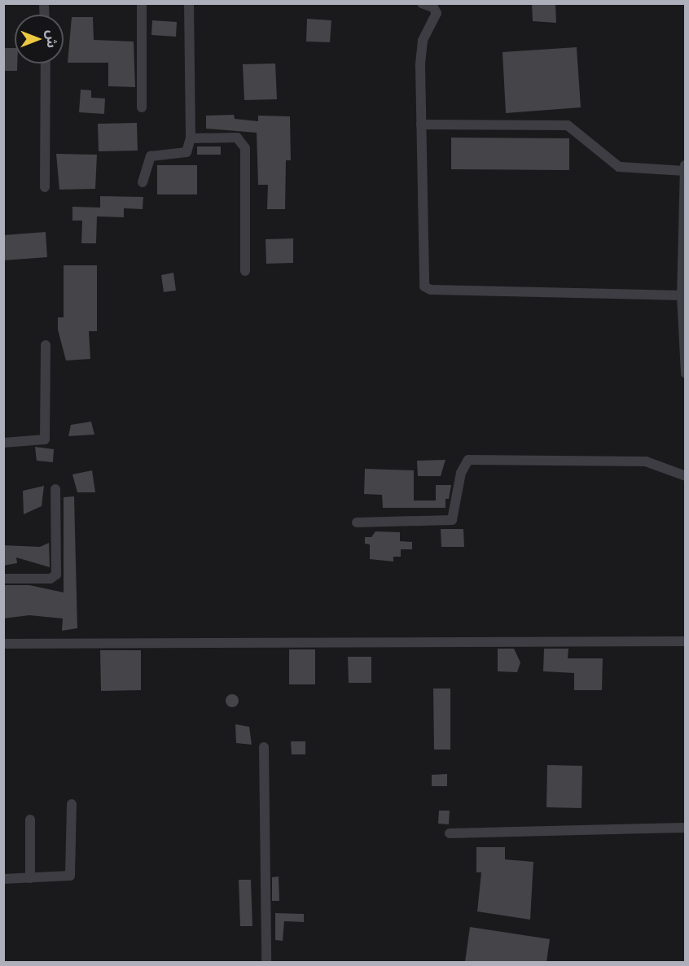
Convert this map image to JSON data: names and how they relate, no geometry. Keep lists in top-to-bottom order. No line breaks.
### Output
{"north":"right"}
